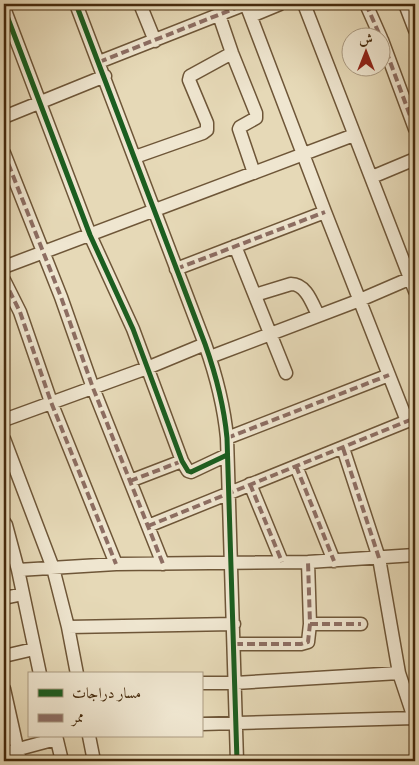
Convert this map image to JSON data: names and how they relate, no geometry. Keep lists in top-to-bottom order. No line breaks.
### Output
{"legend":["مسار دراجات","ممر"],"north":"top"}
